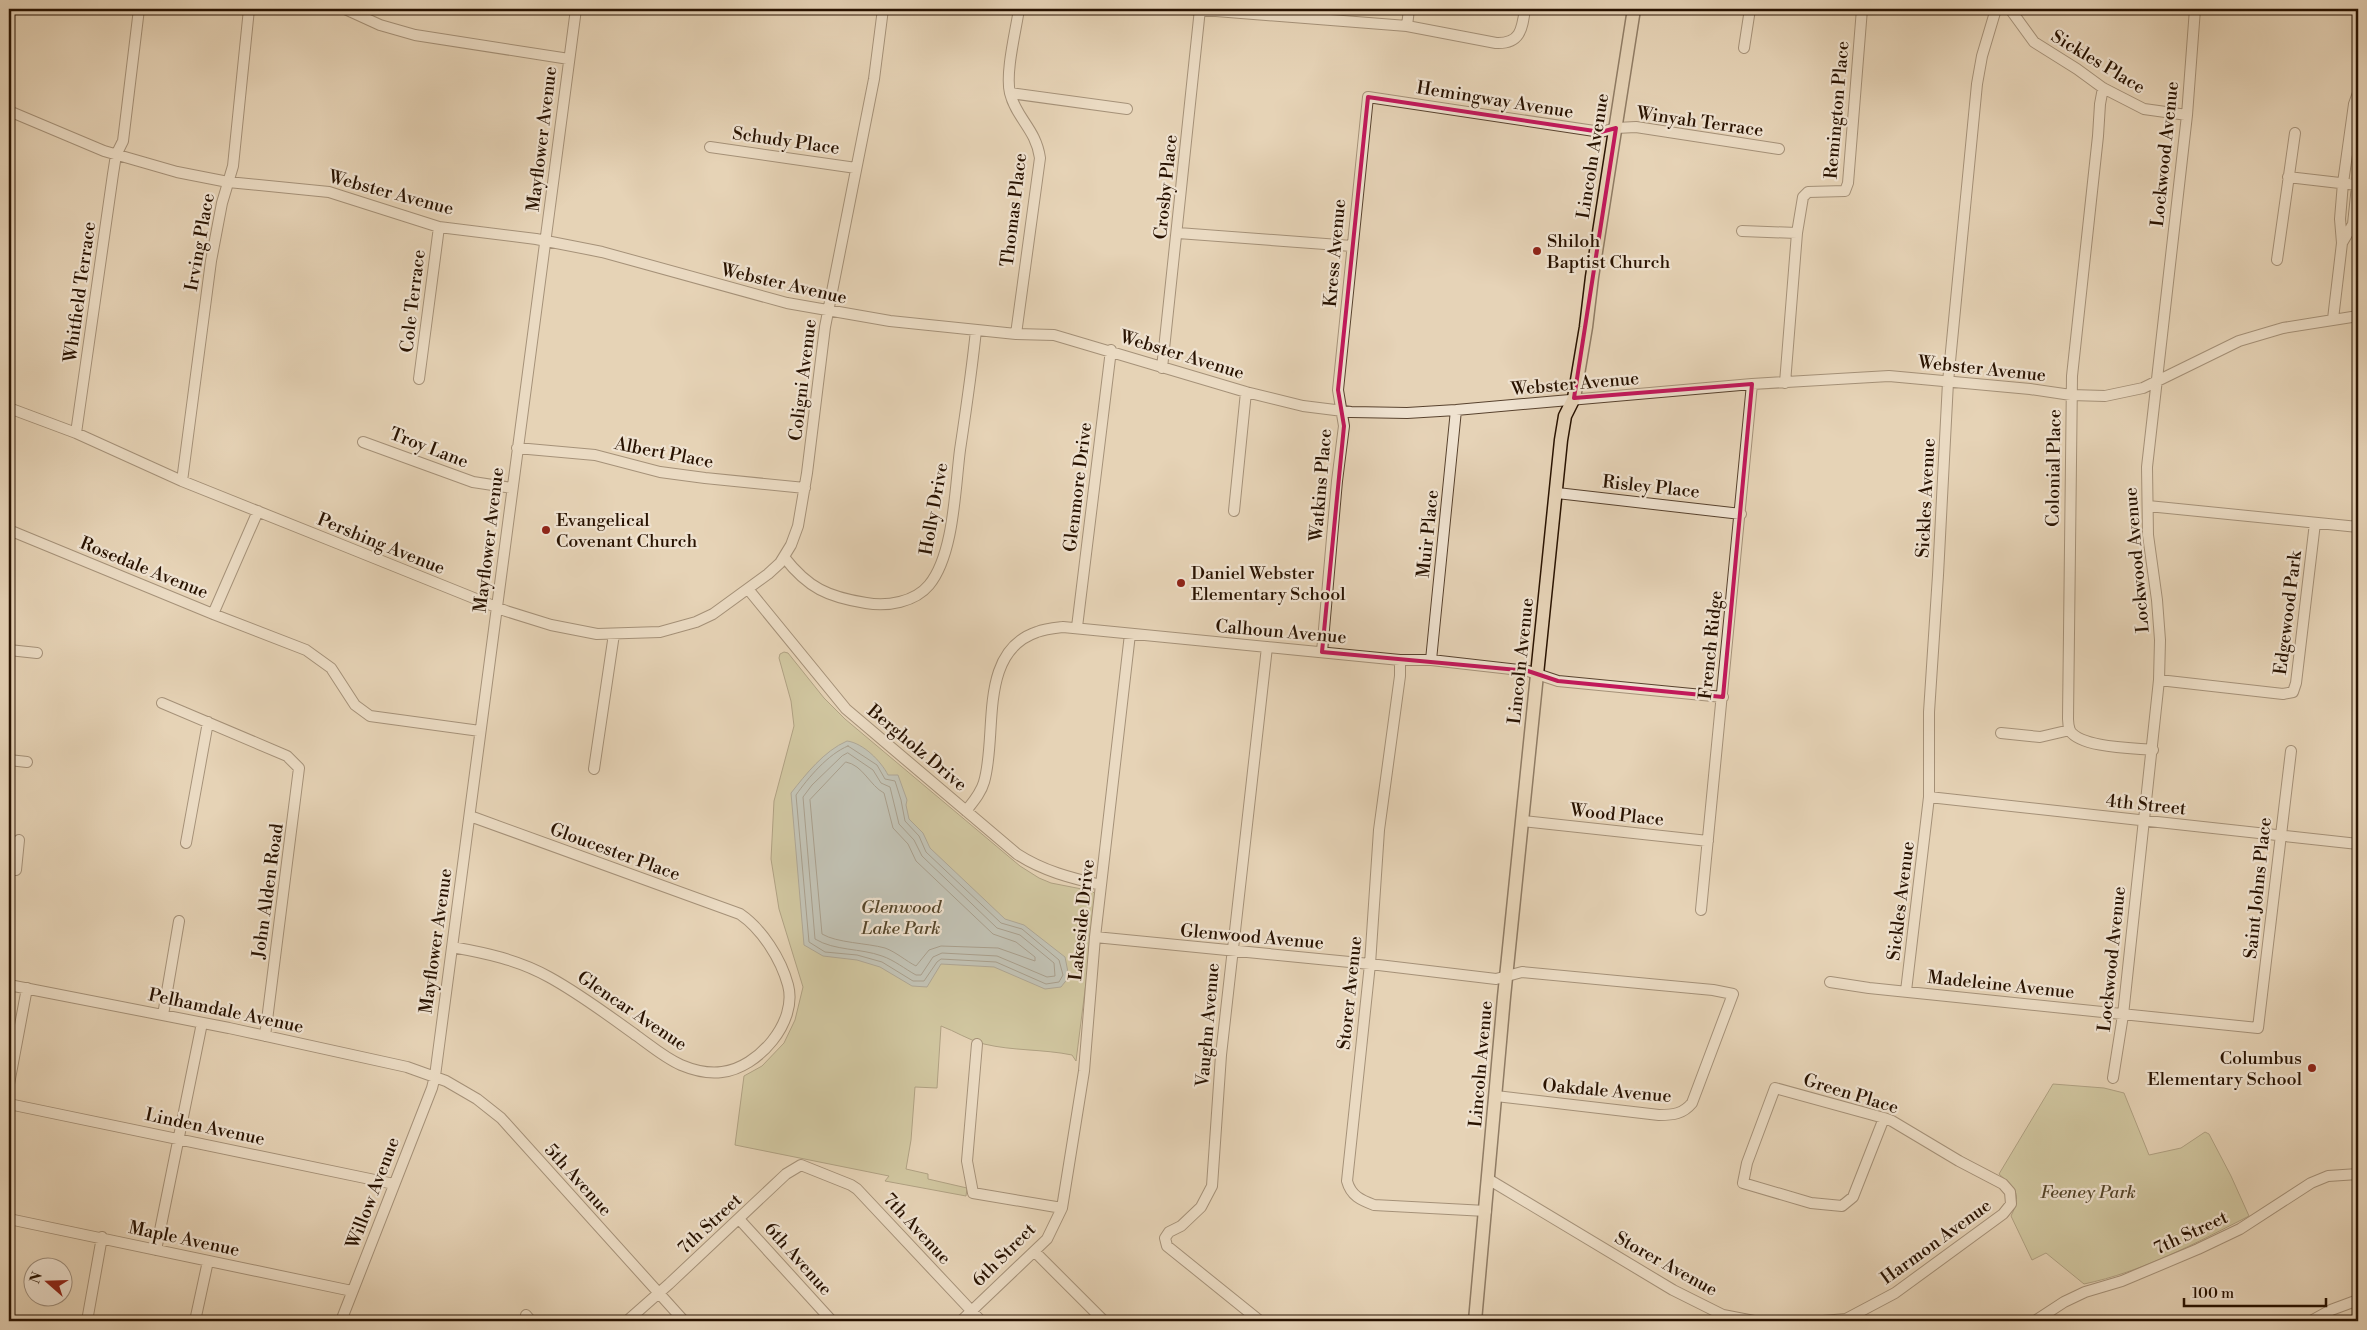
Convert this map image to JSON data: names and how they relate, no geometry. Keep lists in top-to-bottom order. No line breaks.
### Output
{"streets":{"main road":["Lincoln Avenue"],"street":["Sickles Place","Hemingway Avenue","Remington Place","Winyah Terrace","Mayflower Avenue","Schudy Place","Lockwood Avenue","Crosby Place","Webster Avenue","Thomas Place","Irving Place","Kress Avenue","Whitfield Terrace","Cole Terrace","Coligni Avenue","Troy Lane","Albert Place","Colonial Place","Watkins Place","Glenmore Drive","Risley Place","Sickles Avenue","Holly Drive","Muir Place","Pershing Avenue","Rosedale Avenue","Edgewood Park","Calhoun Avenue","French Ridge","Bergholz Drive","4th Street","Wood Place","Gloucester Place","Saint Johns Place","John Alden Road","Lakeside Drive","Glenwood Avenue","Madeleine Avenue","Storer Avenue","Pelhamdale Avenue","Glencar Avenue","Vaughn Avenue","Oakdale Avenue","Green Place","Linden Avenue","5th Avenue","Willow Avenue","7th Street","7th Avenue","Maple Avenue","Harmon Avenue","6th Street","6th Avenue"]},"crossings":[["Sickles Place","Lockwood Avenue"],["Sickles Place","Colonial Place"],["Hemingway Avenue","Winyah Terrace"],["Hemingway Avenue","Lincoln Avenue"],["Hemingway Avenue","Kress Avenue"],["Remington Place","Webster Avenue"],["Winyah Terrace","Lincoln Avenue"],["Mayflower Avenue","Webster Avenue"],["Mayflower Avenue","Troy Lane"],["Mayflower Avenue","Albert Place"],["Mayflower Avenue","Pershing Avenue"],["Mayflower Avenue","Rosedale Avenue"],["Mayflower Avenue","Gloucester Place"],["Mayflower Avenue","Pelhamdale Avenue"],["Mayflower Avenue","Glencar Avenue"],["Mayflower Avenue","5th Avenue"],["Mayflower Avenue","Willow Avenue"],["Schudy Place","Coligni Avenue"],["Lockwood Avenue","Webster Avenue"],["Lockwood Avenue","Edgewood Park"],["Lockwood Avenue","4th Street"],["Lockwood Avenue","Madeleine Avenue"],["Lincoln Avenue","Webster Avenue"],["Lincoln Avenue","Risley Place"],["Lincoln Avenue","Calhoun Avenue"],["Lincoln Avenue","Wood Place"],["Lincoln Avenue","Glenwood Avenue"],["Lincoln Avenue","Storer Avenue"],["Lincoln Avenue","Oakdale Avenue"],["Crosby Place","Webster Avenue"],["Webster Avenue","Thomas Place"],["Webster Avenue","Irving Place"],["Webster Avenue","Kress Avenue"],["Webster Avenue","Whitfield Terrace"],["Webster Avenue","Cole Terrace"],["Webster Avenue","Coligni Avenue"],["Webster Avenue","Colonial Place"],["Webster Avenue","Watkins Place"],["Webster Avenue","Glenmore Drive"],["Webster Avenue","Sickles Avenue"],["Webster Avenue","Holly Drive"],["Webster Avenue","Muir Place"],["Webster Avenue","French Ridge"],["Irving Place","Pershing Avenue"],["Kress Avenue","Watkins Place"],["Whitfield Terrace","Pershing Avenue"],["Coligni Avenue","Albert Place"],["Coligni Avenue","Holly Drive"],["Coligni Avenue","Pershing Avenue"],["Coligni Avenue","Bergholz Drive"],["Watkins Place","Calhoun Avenue"],["Glenmore Drive","Calhoun Avenue"],["Risley Place","French Ridge"],["Sickles Avenue","4th Street"],["Sickles Avenue","Madeleine Avenue"],["Muir Place","Calhoun Avenue"],["Pershing Avenue","Bergholz Drive"],["Calhoun Avenue","French Ridge"],["Calhoun Avenue","Bergholz Drive"],["Calhoun Avenue","Lakeside Drive"],["Calhoun Avenue","Storer Avenue"],["Calhoun Avenue","Vaughn Avenue"],["French Ridge","Wood Place"],["Bergholz Drive","Lakeside Drive"],["4th Street","Saint Johns Place"],["Gloucester Place","Glencar Avenue"],["Saint Johns Place","Madeleine Avenue"],["John Alden Road","Pelhamdale Avenue"],["Lakeside Drive","Glenwood Avenue"],["Lakeside Drive","6th Street"],["Glenwood Avenue","Storer Avenue"],["Glenwood Avenue","Vaughn Avenue"],["Glenwood Avenue","Oakdale Avenue"],["Pelhamdale Avenue","5th Avenue"],["Pelhamdale Avenue","Willow Avenue"],["Green Place","Harmon Avenue"],["Linden Avenue","Willow Avenue"],["5th Avenue","Willow Avenue"],["5th Avenue","7th Street"],["Willow Avenue","Maple Avenue"],["7th Street","7th Avenue"],["7th Street","6th Avenue"],["7th Avenue","6th Street"]],"parks":["Glenwood Lake Park","Feeney Park"],"places":["Shiloh Baptist Church","Evangelical Covenant Church","Daniel Webster Elementary School","Columbus Elementary School"],"scale_bar":"100 m","north":"left"}
